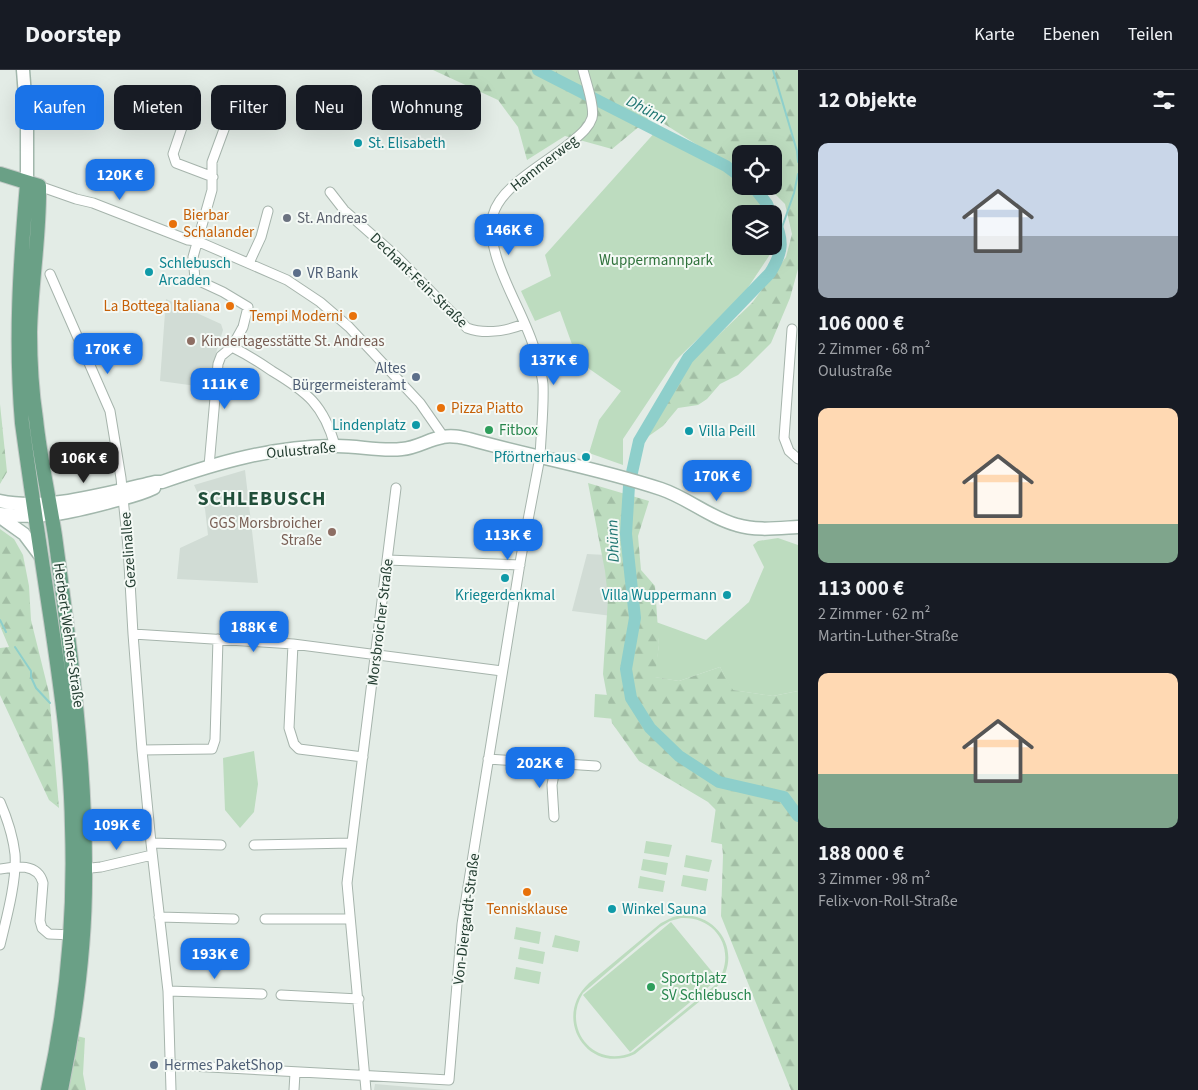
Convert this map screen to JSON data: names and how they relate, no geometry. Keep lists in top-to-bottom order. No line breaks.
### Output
{"streets":{"main road":["Oulustraße","Herbert-Wehner-Straße"],"street":["Hammerweg","Dechant-Fein-Straße","Gezelinallee","Morsbroicher Straße","Von-Diergardt-Straße"]},"crossings":[["Hammerweg","Dechant-Fein-Straße"],["Hammerweg","Von-Diergardt-Straße"],["Oulustraße","Gezelinallee"],["Oulustraße","Herbert-Wehner-Straße"],["Morsbroicher Straße","Von-Diergardt-Straße"]],"districts":["SCHLEBUSCH"],"water":["Dhünn"],"parks":["Wuppermannpark"],"places":["St. Elisabeth","St. Andreas","Bierbar Schalander","Schlebusch Arcaden","VR Bank","La Bottega Italiana","Tempi Moderni","Kindertagesstätte St. Andreas","Altes Bürgermeisteramt","Pizza Piatto","Lindenplatz","Fitbox","Villa Peill","Pförtnerhaus","GGS Morsbroicher Straße","Kriegerdenkmal","Villa Wuppermann","Tennisklause","Winkel Sauna","Sportplatz SV Schlebusch","Hermes PaketShop"],"page":{"header":"Doorstep","nav":["Karte","Ebenen","Teilen"],"heading":"12 Objekte","chip":["Kaufen","Mieten","Filter","Neu","Wohnung"],"list":[{"name":"106 000 €","note":"2 Zimmer · 68 m² · Oulustraße"},{"name":"113 000 €","note":"2 Zimmer · 62 m² · Martin-Luther-Straße"},{"name":"188 000 €","note":"3 Zimmer · 98 m² · Felix-von-Roll-Straße"}],"price":["120K €","146K €","170K €","137K €","111K €","106K €","170K €","113K €","188K €","202K €","109K €","193K €"]}}
